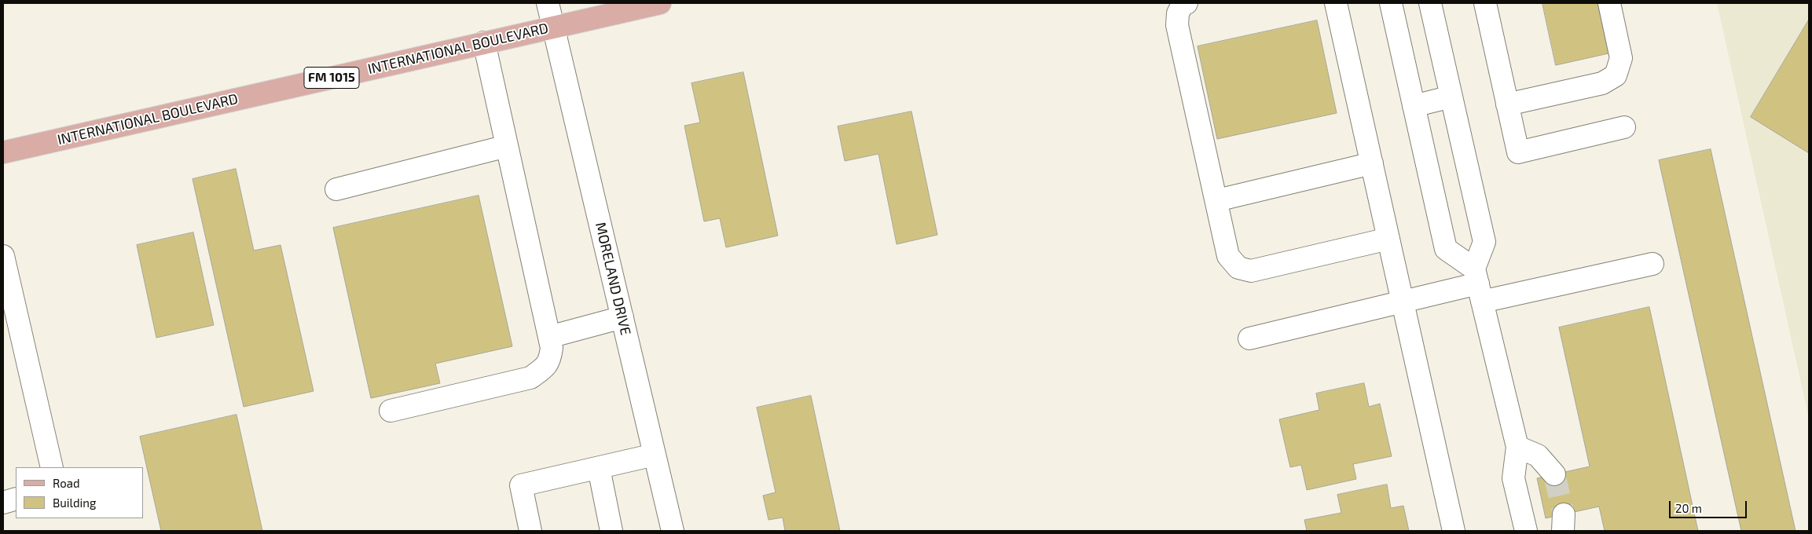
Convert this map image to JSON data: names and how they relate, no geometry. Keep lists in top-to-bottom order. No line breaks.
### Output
{"streets":{"main road":["INTERNATIONAL BOULEVARD","FM 1015"],"street":["MORELAND DRIVE"]},"crossings":[["INTERNATIONAL BOULEVARD","MORELAND DRIVE"]],"legend":["Road","Building"],"scale_bar":"20 m"}
